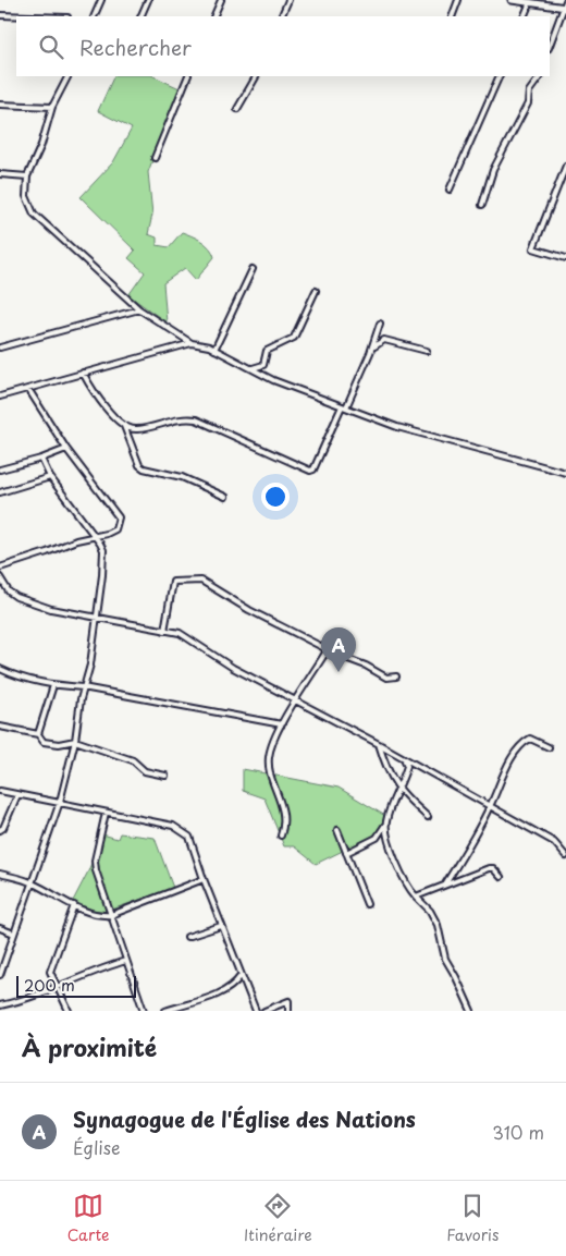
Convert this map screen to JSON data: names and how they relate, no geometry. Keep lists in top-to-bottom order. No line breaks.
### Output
{"scale_bar":"200 m","page":{"search":"Rechercher","pins":"A","scale":"200 m","heading":"À proximité","list":[{"mark":"A","name":"Synagogue de l'Église des Nations","note":"Église","value":"310 m"}],"nav":["Carte","Itinéraire","Favoris"]}}
